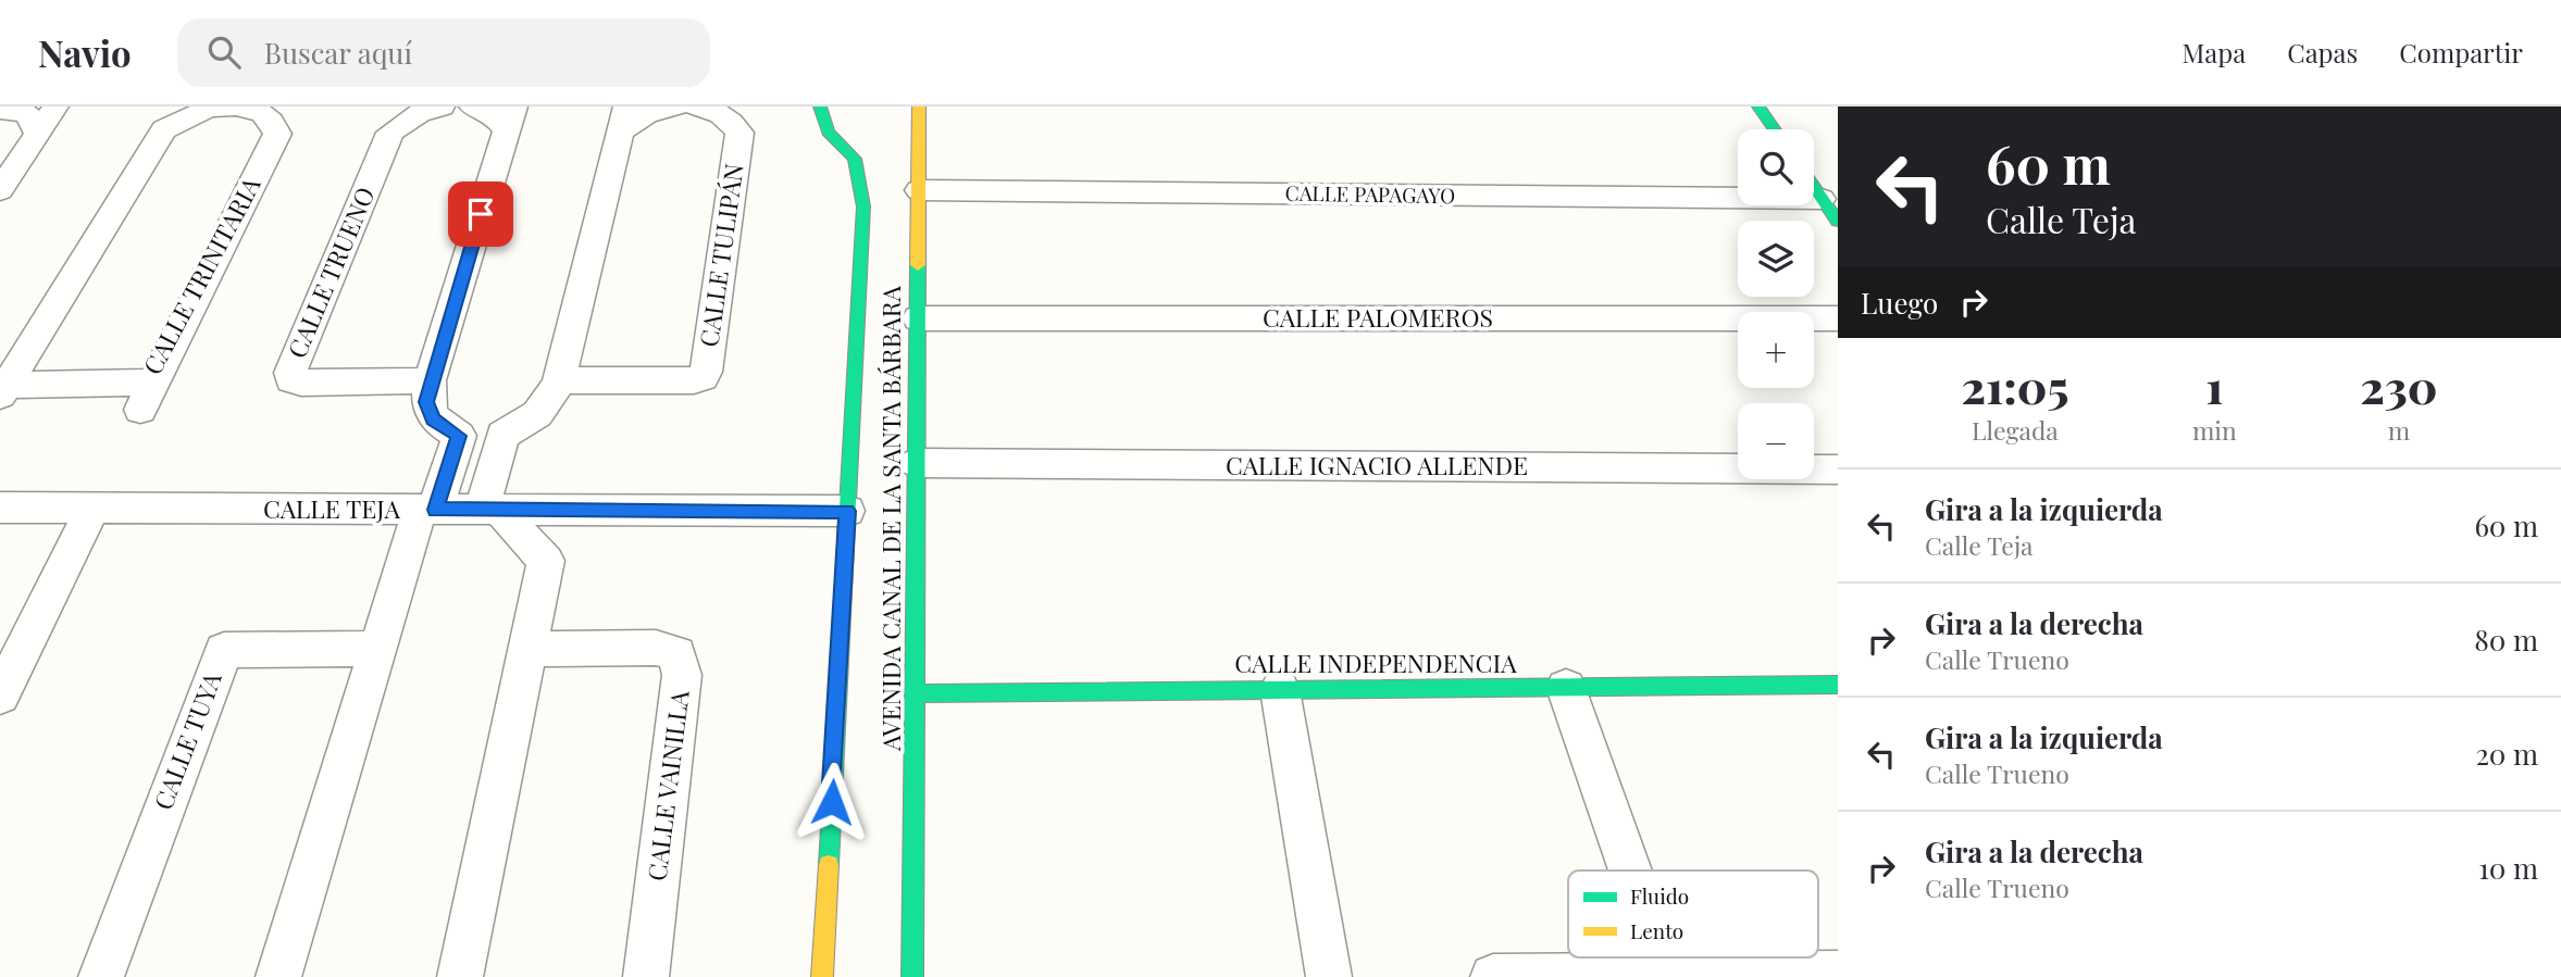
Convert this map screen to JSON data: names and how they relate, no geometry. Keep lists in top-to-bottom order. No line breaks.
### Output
{"streets":{"main road":["AVENIDA CANAL DE LA SANTA BÁRBARA","CALLE INDEPENDENCIA"],"street":["CALLE PAPAGAYO","CALLE TULIPÁN","CALLE TRUENO","CALLE TRINITARIA","CALLE PALOMEROS","CALLE IGNACIO ALLENDE","CALLE TEJA","CALLE TUYA","CALLE VAINILLA"]},"crossings":[["CALLE PAPAGAYO","AVENIDA CANAL DE LA SANTA BÁRBARA"],["CALLE PALOMEROS","AVENIDA CANAL DE LA SANTA BÁRBARA"],["CALLE IGNACIO ALLENDE","AVENIDA CANAL DE LA SANTA BÁRBARA"],["AVENIDA CANAL DE LA SANTA BÁRBARA","CALLE INDEPENDENCIA"]],"legend":["Fluido","Lento"],"page":{"header":"Navio","search":"Buscar aquí","nav":["Mapa","Capas","Compartir"],"turn":["60 m","Calle Teja"],"map_buttons":["+","−"],"then":"Luego","eta":["21:05","Llegada","1","min","230","m"],"list":[{"name":"Gira a la izquierda","note":"Calle Teja","value":"60 m"},{"name":"Gira a la derecha","note":"Calle Trueno","value":"80 m"},{"name":"Gira a la izquierda","note":"Calle Trueno","value":"20 m"},{"name":"Gira a la derecha","note":"Calle Trueno","value":"10 m"}]}}
